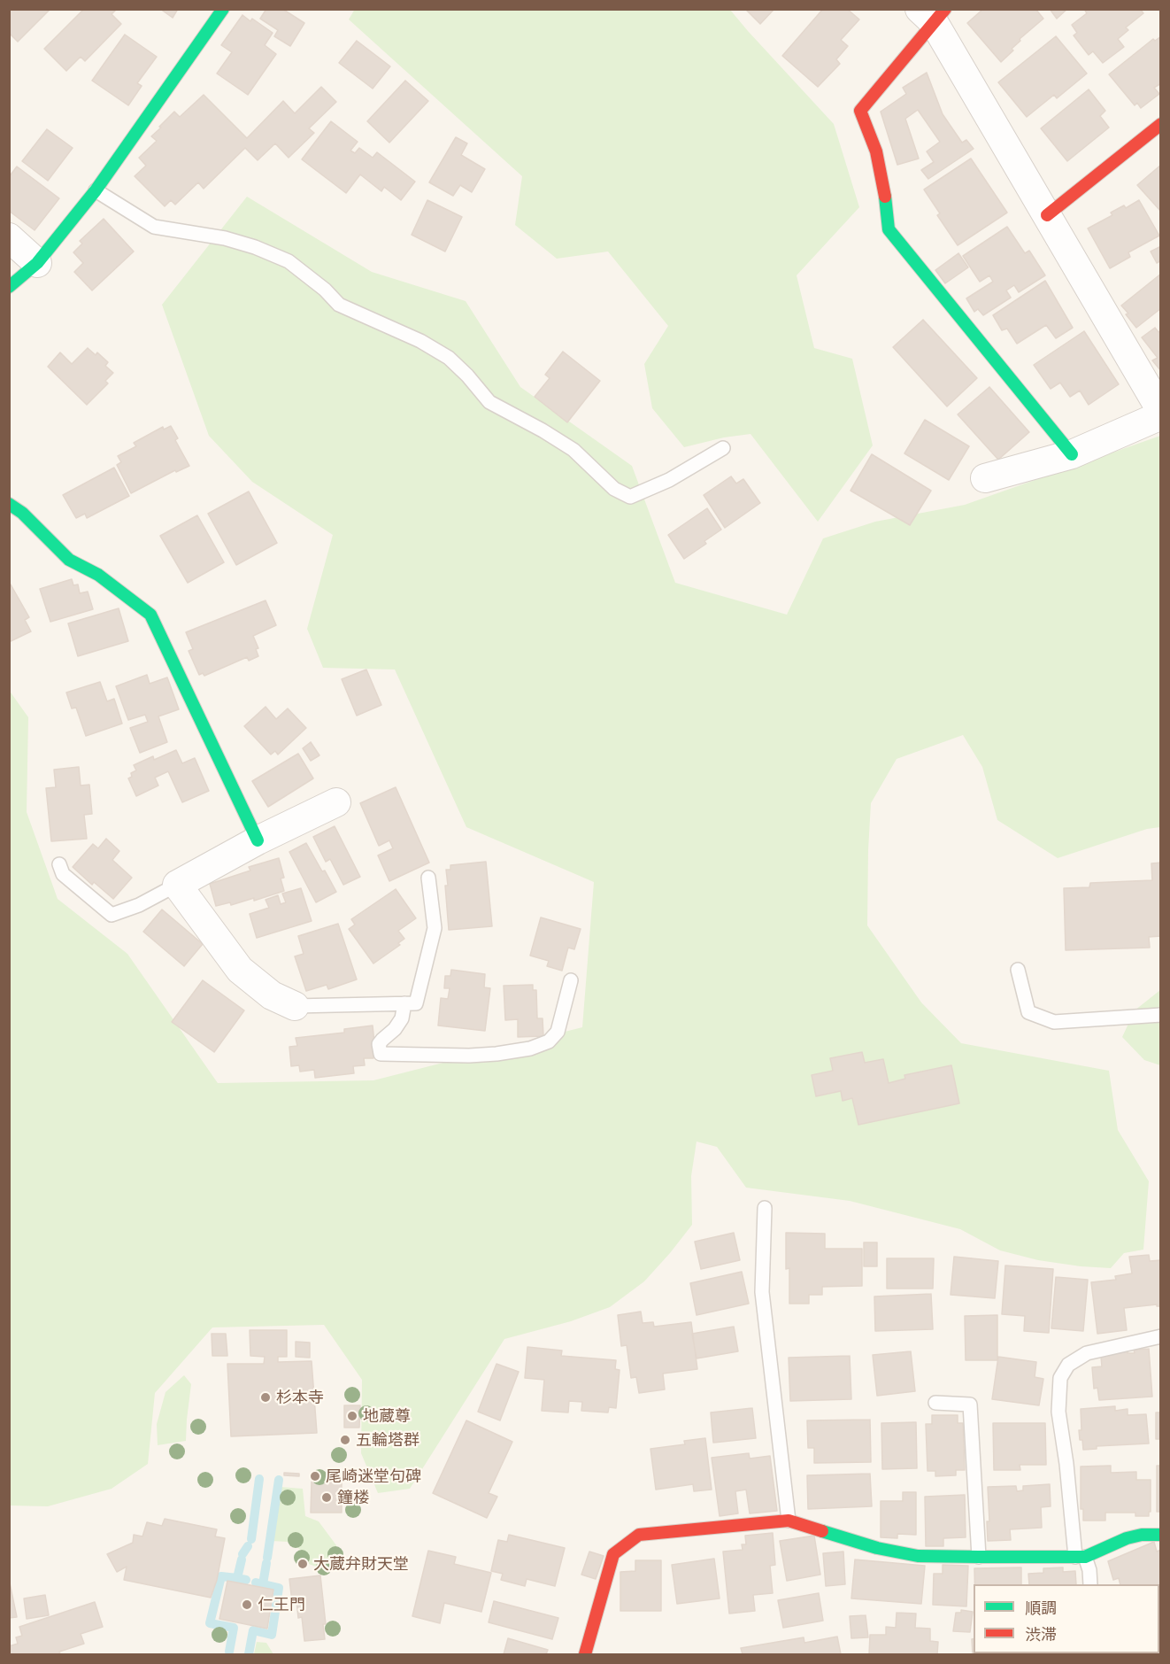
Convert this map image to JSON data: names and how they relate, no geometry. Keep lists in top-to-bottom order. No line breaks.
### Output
{"places":["杉本寺","地蔵尊","五輪塔群","尾崎迷堂句碑","鐘楼","大蔵弁財天堂","仁王門"],"legend":["順調","渋滞"]}
